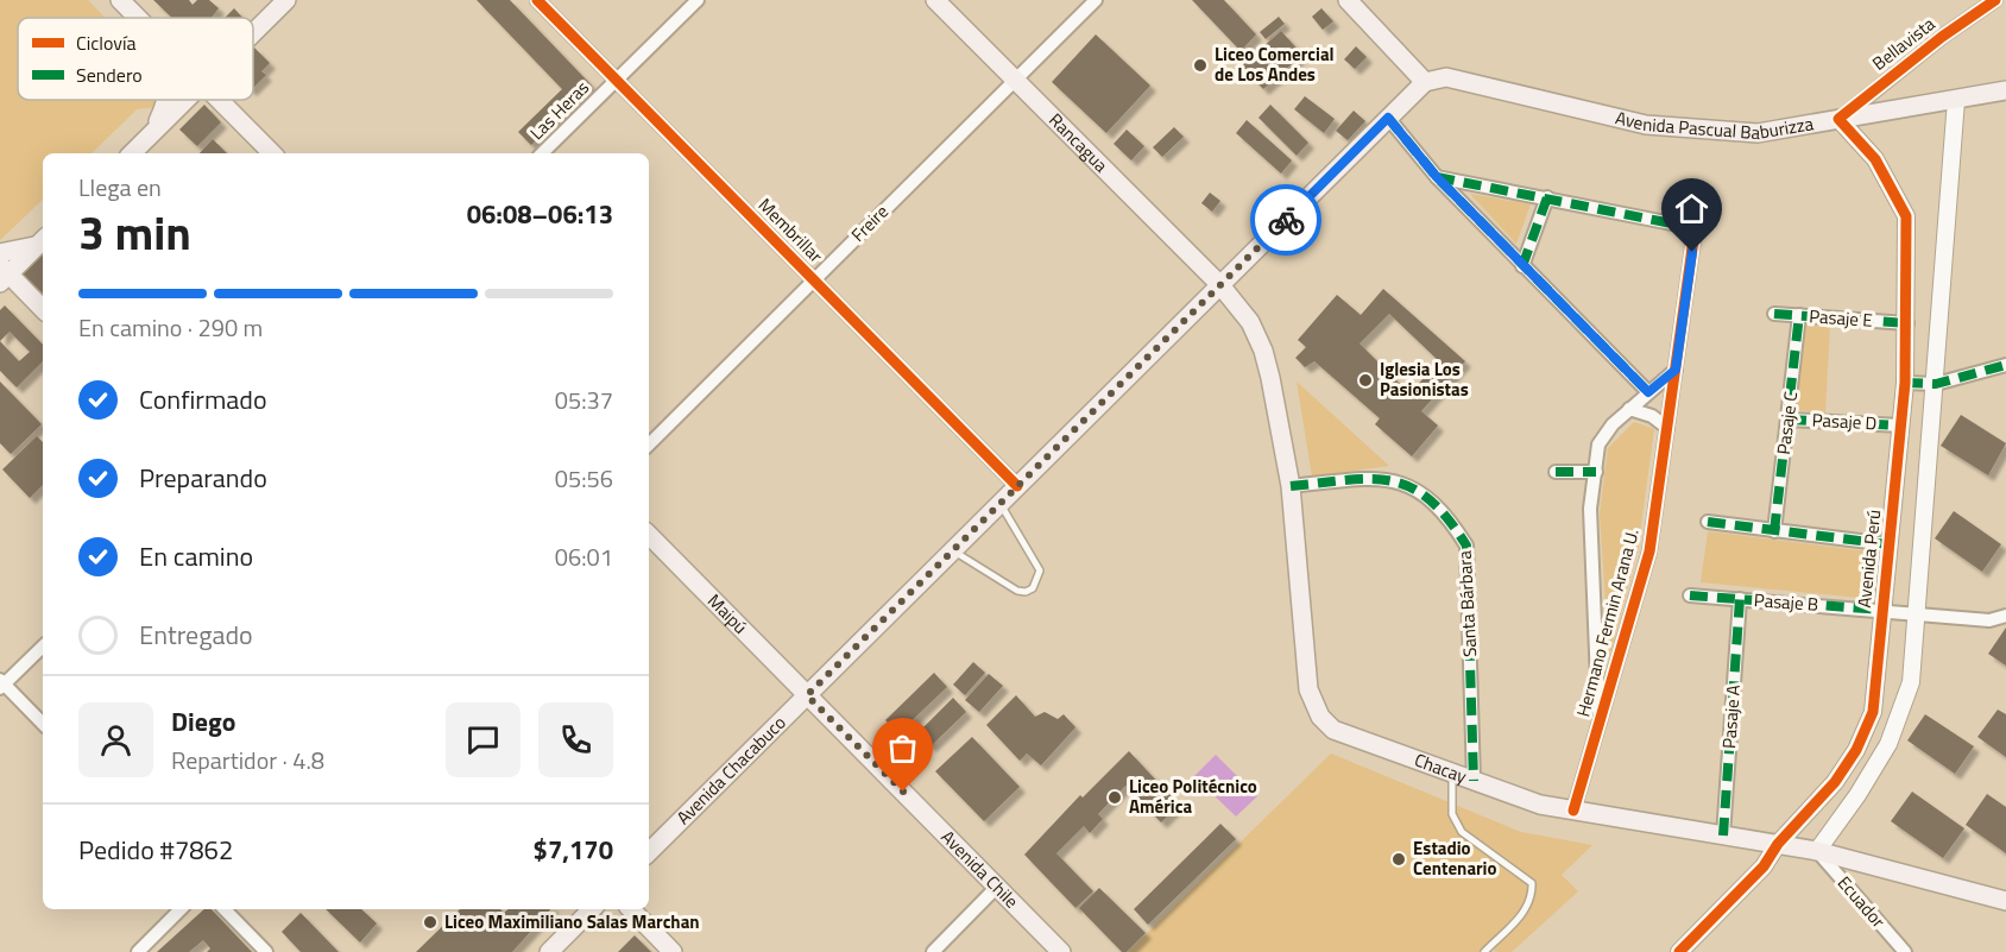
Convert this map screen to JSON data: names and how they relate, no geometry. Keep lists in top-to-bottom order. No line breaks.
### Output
{"streets":{"main road":["Avenida Pascual Baburizza","Rancagua","Maipú","Chacay","Avenida Chacabuco","Avenida Chile"],"street":["Bellavista","Las Heras","Freire","Membrillar","Pasaje E","Pasaje D","Pasaje C","Avenida Perú","Pasaje B","Santa Bárbara","Hermano Fermin Arana U.","Pasaje A","Ecuador"]},"crossings":[["Bellavista","Avenida Pascual Baburizza"],["Bellavista","Avenida Perú"],["Las Heras","Membrillar"],["Avenida Pascual Baburizza","Avenida Perú"],["Avenida Pascual Baburizza","Avenida Chacabuco"],["Rancagua","Freire"],["Rancagua","Chacay"],["Rancagua","Avenida Chacabuco"],["Freire","Membrillar"],["Membrillar","Avenida Chacabuco"],["Pasaje E","Pasaje C"],["Pasaje E","Avenida Perú"],["Pasaje D","Pasaje C"],["Pasaje D","Avenida Perú"],["Avenida Perú","Pasaje B"],["Avenida Perú","Chacay"],["Pasaje B","Pasaje A"],["Santa Bárbara","Chacay"],["Maipú","Avenida Chacabuco"],["Maipú","Avenida Chile"],["Hermano Fermin Arana U.","Chacay"],["Pasaje A","Chacay"],["Chacay","Avenida Chacabuco"],["Chacay","Ecuador"],["Avenida Chacabuco","Avenida Chile"]],"places":["Liceo Comercial de Los Andes","Iglesia Los Pasionistas","Liceo Politécnico América","Estadio Centenario","Liceo Maximiliano Salas Marchan"],"legend":["Ciclovía","Sendero"],"page":{"heading":["3 min","Llega en","06:08–06:13"],"panel":["Diego","Repartidor · 4.8","Pedido #7862","$7,170"],"bar":"En camino · 290 m","list":[["Confirmado","05:37"],["Preparando","05:56"],["En camino","06:01"],"Entregado"]}}
